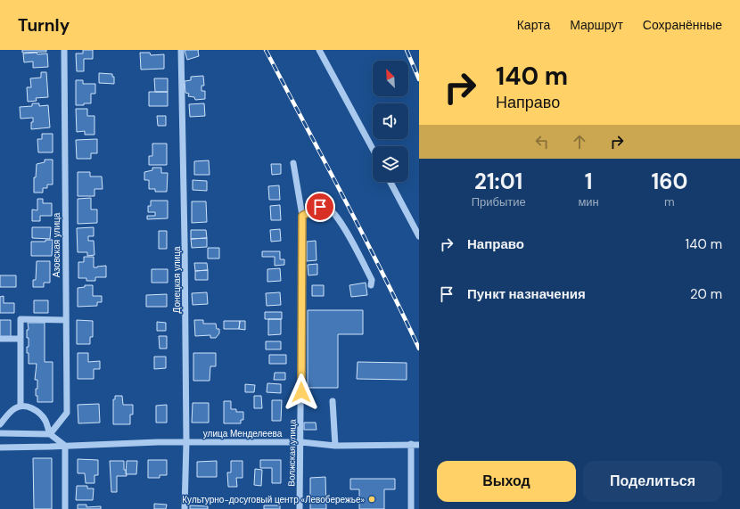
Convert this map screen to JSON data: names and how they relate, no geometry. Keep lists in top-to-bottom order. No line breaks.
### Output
{"streets":{"street":["Азовская улица","Донецкая улица","улица Менделеева","Волжская улица"]},"crossings":[["Донецкая улица","улица Менделеева"],["улица Менделеева","Волжская улица"]],"places":["Культурно-досуговый центр «Левобережье»"],"north":"top left","page":{"header":"Turnly","nav":["Карта","Маршрут","Сохранённые"],"turn":["140 m","Направо"],"eta":["21:01","Прибытие","1","мин","160","m"],"list":[{"name":"Направо","value":"140 m"},{"name":"Пункт назначения","value":"20 m"}],"buttons":["Выход","Поделиться"]}}
